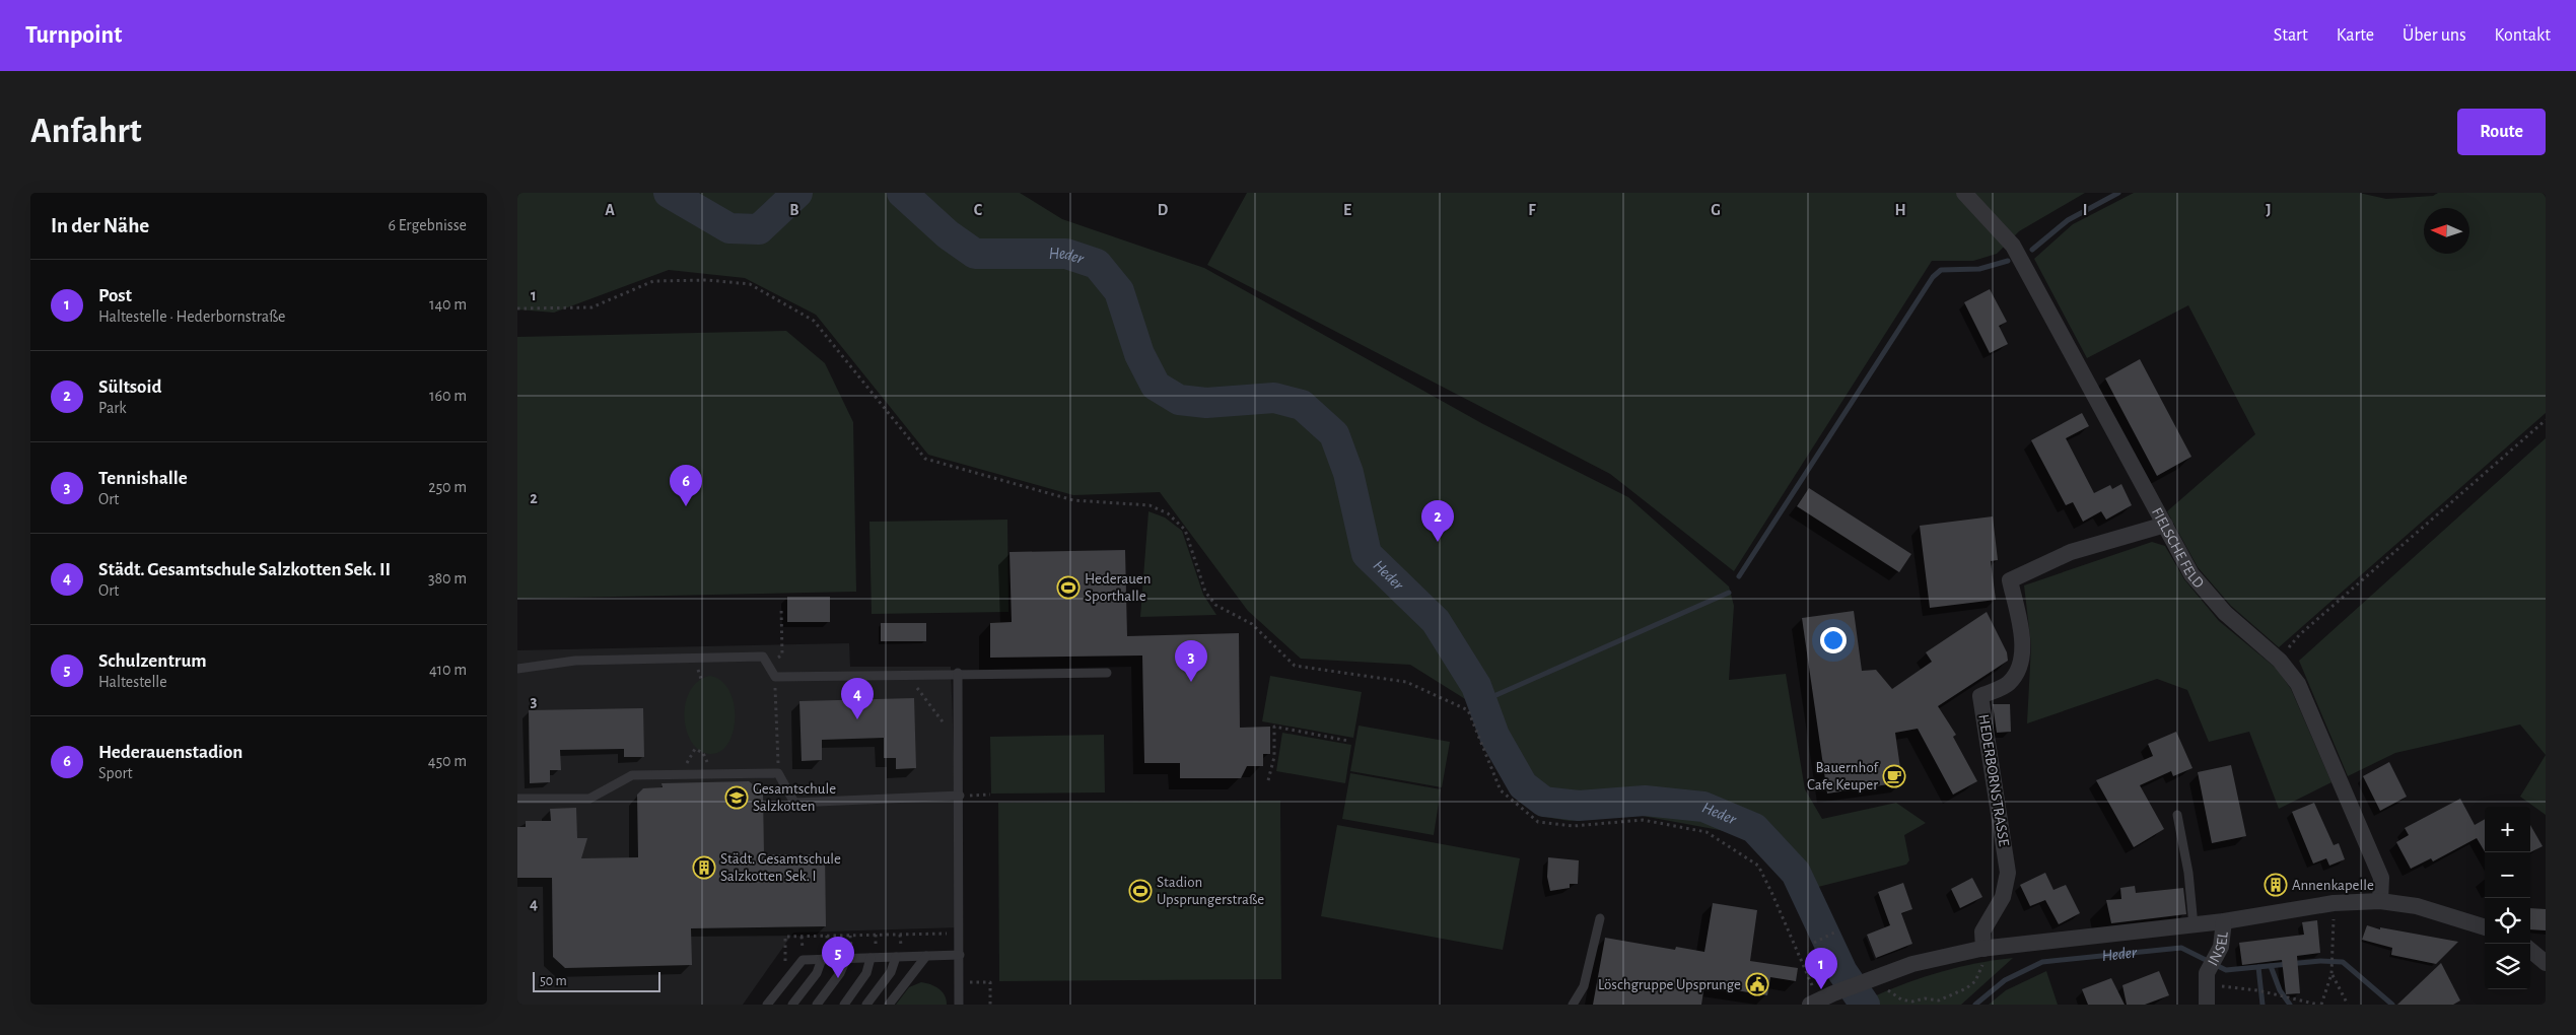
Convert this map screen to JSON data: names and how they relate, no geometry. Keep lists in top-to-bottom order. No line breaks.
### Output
{"streets":{"street":["FIELSCHE FELD","HEDERBORNSTRASSE","INSEL"]},"crossings":[["FIELSCHE FELD","HEDERBORNSTRASSE"]],"water":["Heder"],"places":{"sports":["Hederauen Sporthalle","Stadion Upsprungerstraße"],"cafe":["Bauernhof Cafe Keuper"],"school or university":["Gesamtschule Salzkotten"],"building":["Städt. Gesamtschule Salzkotten Sek. I","Annenkapelle"],"public building":["Löschgruppe Upsprunge"]},"scale_bar":"50 m","north":"left","page":{"header":"Turnpoint","nav":["Start","Karte","Über uns","Kontakt"],"buttons":"Route","title":"Anfahrt","heading":["In der Nähe","6 Ergebnisse"],"list":[{"mark":"1","name":"Post","note":"Haltestelle · Hederbornstraße","value":"140 m"},{"mark":"2","name":"Sültsoid","note":"Park","value":"160 m"},{"mark":"3","name":"Tennishalle","note":"Ort","value":"250 m"},{"mark":"4","name":"Städt. Gesamtschule Salzkotten Sek. II","note":"Ort","value":"380 m"},{"mark":"5","name":"Schulzentrum","note":"Haltestelle","value":"410 m"},{"mark":"6","name":"Hederauenstadion","note":"Sport","value":"450 m"}],"pins":["6","2","3","4","5","1"],"map_buttons":["+","−"],"scale":"50 m"},"grid":{"columns":["A","B","C","D","E","F","G","H","I","J"],"rows":["1","2","3","4"]}}
